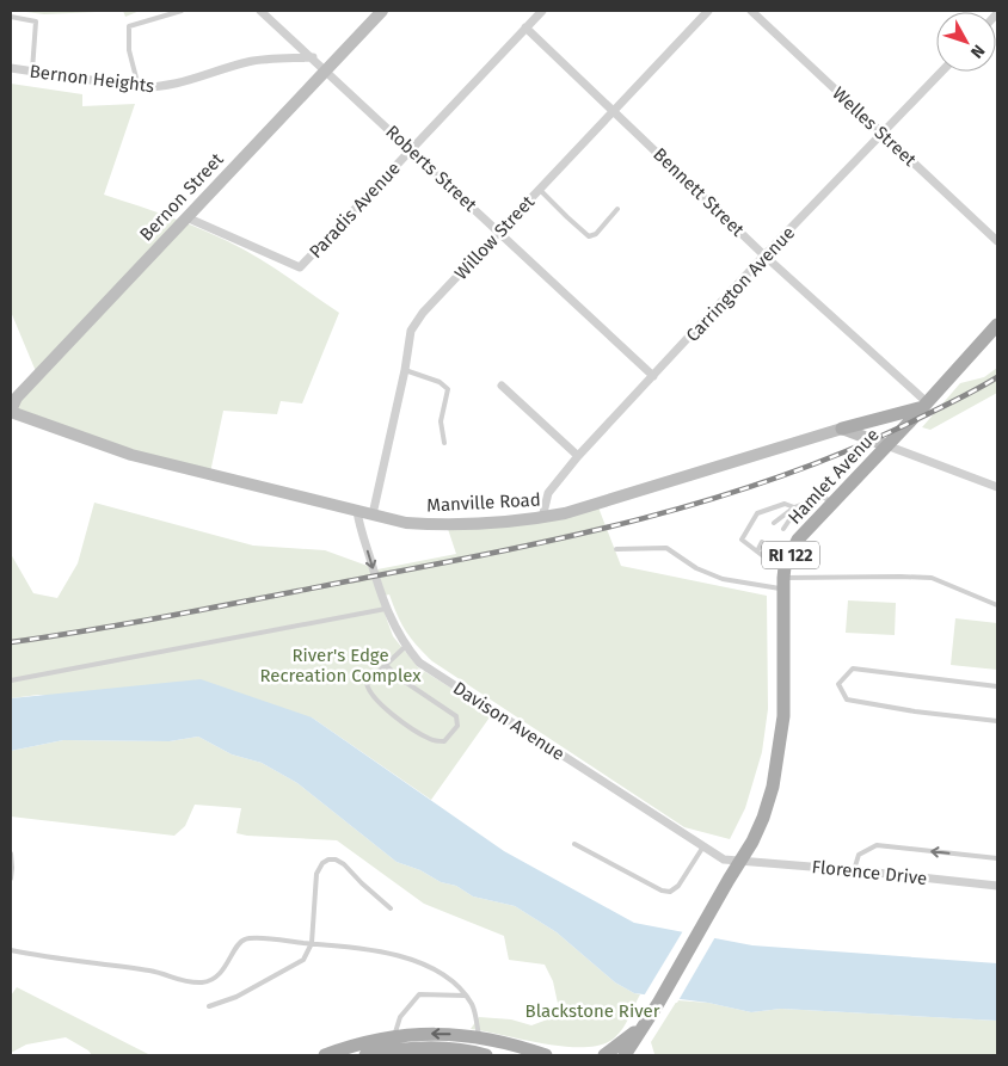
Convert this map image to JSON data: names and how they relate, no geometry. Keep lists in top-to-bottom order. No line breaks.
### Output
{"streets":{"main road":["Bernon Street","Hamlet Avenue","Manville Road","RI 122"],"street":["Bernon Heights","Welles Street","Roberts Street","Bennett Street","Paradis Avenue","Willow Street","Carrington Avenue","Davison Avenue","Florence Drive"]},"crossings":[["Bernon Heights","Roberts Street"],["Welles Street","Carrington Avenue"],["Roberts Street","Bernon Street"],["Roberts Street","Paradis Avenue"],["Roberts Street","Willow Street"],["Roberts Street","Carrington Avenue"],["Bennett Street","Paradis Avenue"],["Bennett Street","Willow Street"],["Bennett Street","Carrington Avenue"],["Bennett Street","Hamlet Avenue"],["Bernon Street","Paradis Avenue"],["Bernon Street","Manville Road"],["Willow Street","Manville Road"],["Carrington Avenue","Manville Road"],["Hamlet Avenue","RI 122"],["Hamlet Avenue","Davison Avenue"],["Hamlet Avenue","Florence Drive"],["Manville Road","Davison Avenue"],["RI 122","Davison Avenue"],["RI 122","Florence Drive"],["Davison Avenue","Florence Drive"]],"parks":["River's Edge Recreation Complex","Blackstone River"],"north":"bottom right"}
